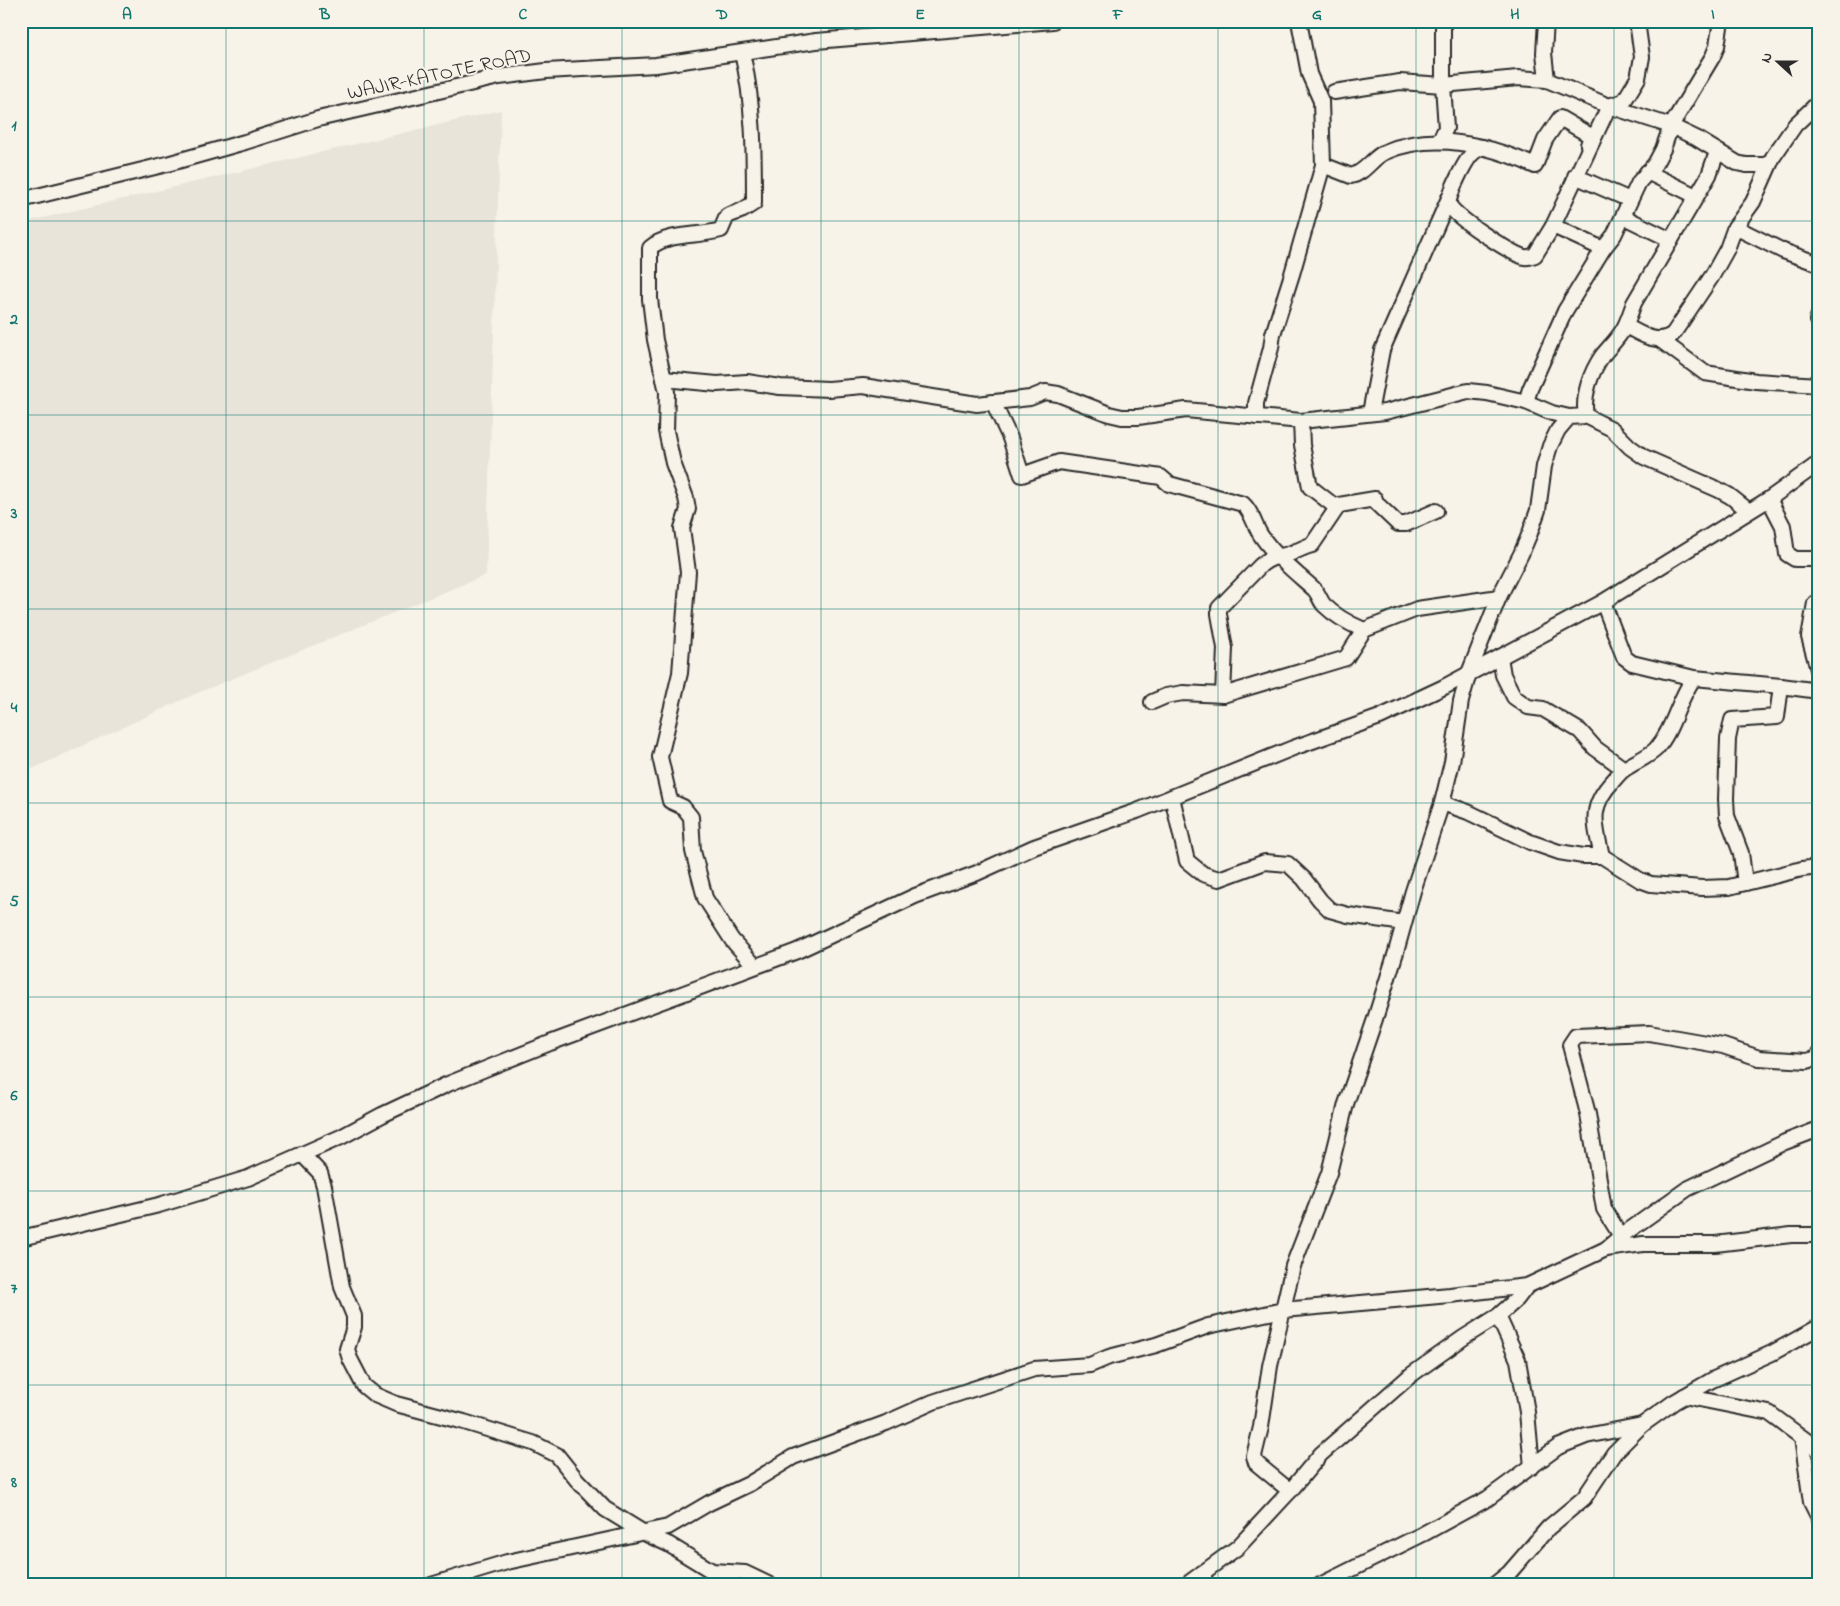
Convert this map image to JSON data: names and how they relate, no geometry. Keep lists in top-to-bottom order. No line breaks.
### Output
{"streets":{"street":["WAJIR-KATOTE ROAD"]},"north":"left","grid":{"columns":["A","B","C","D","E","F","G","H","I"],"rows":["1","2","3","4","5","6","7","8"]}}
